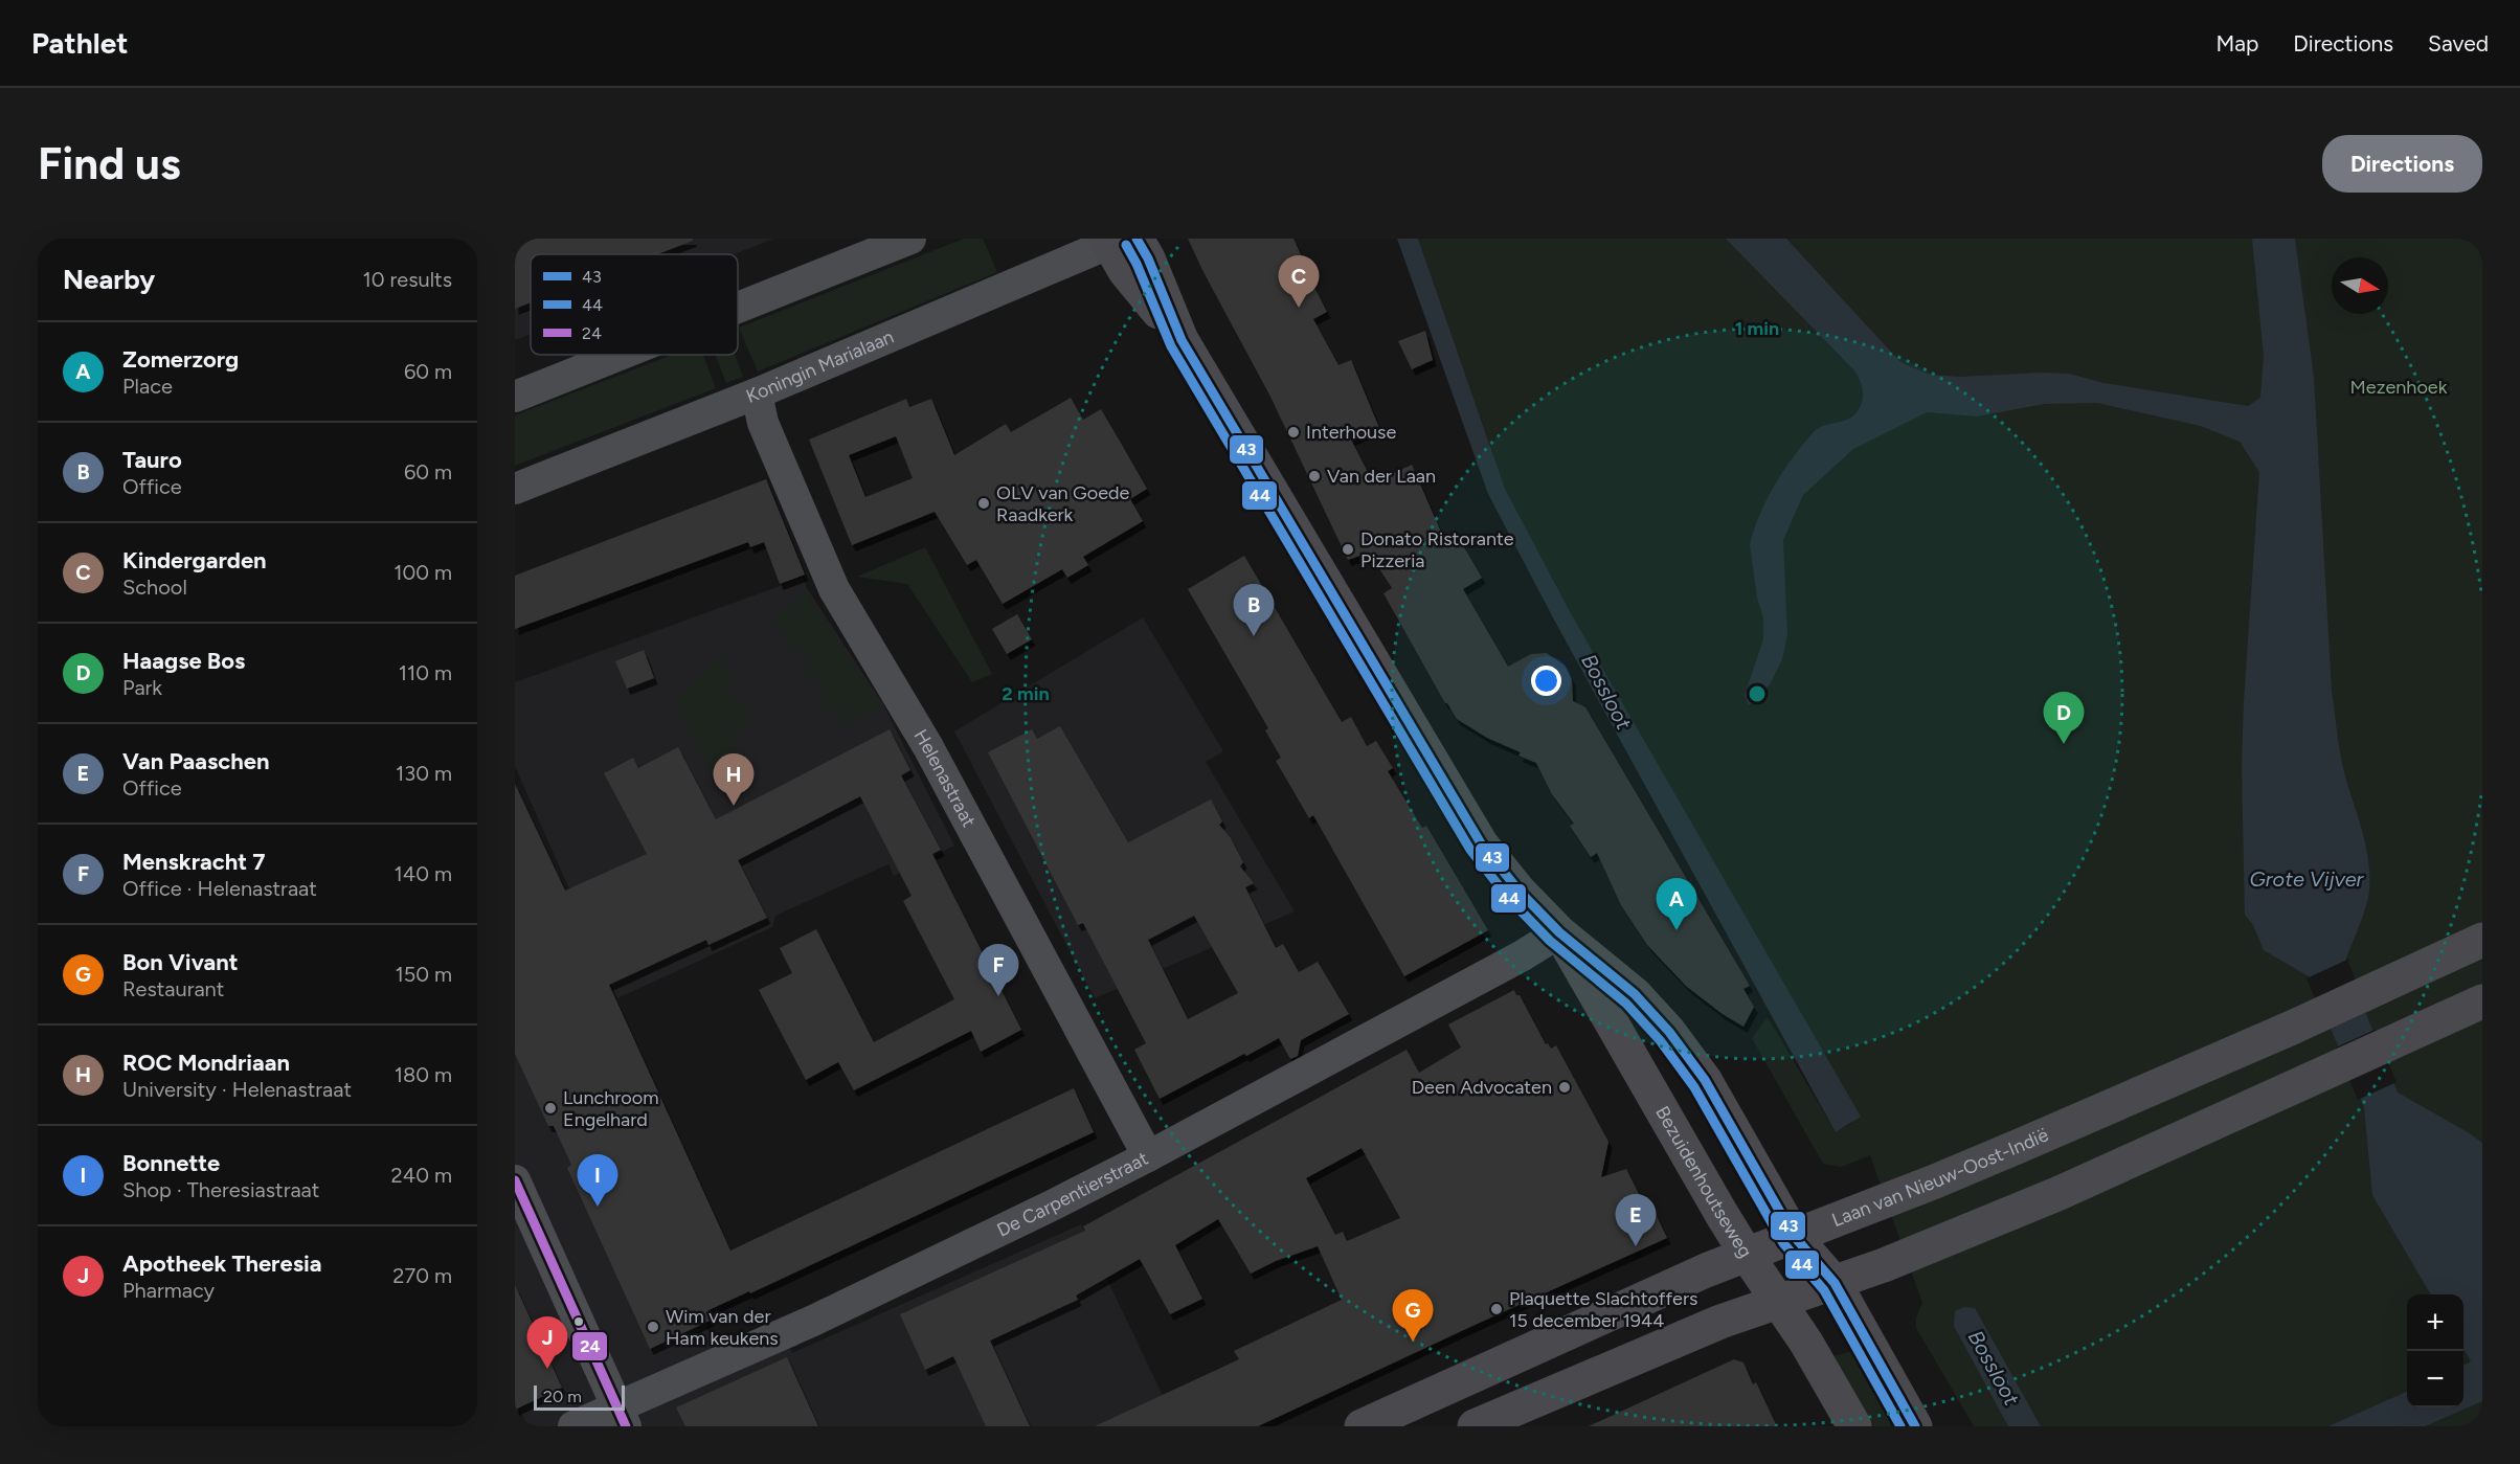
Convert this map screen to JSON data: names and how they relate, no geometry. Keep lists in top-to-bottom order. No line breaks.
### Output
{"streets":{"main road":["Laan van Nieuw-Oost-Indië","Bezuidenhoutseweg"],"street":["Koningin Marialaan","Helenastraat","De Carpentierstraat"]},"crossings":[["Koningin Marialaan","Helenastraat"],["Koningin Marialaan","Bezuidenhoutseweg"],["Helenastraat","De Carpentierstraat"],["Laan van Nieuw-Oost-Indië","Bezuidenhoutseweg"],["Bezuidenhoutseweg","De Carpentierstraat"]],"water":["Bossloot","Grote Vijver"],"parks":["Mezenhoek"],"places":["Interhouse","Van der Laan","OLV van Goede Raadkerk","Donato Ristorante Pizzeria","Deen Advocaten","Lunchroom Engelhard","Plaquette Slachtoffers 15 december 1944","Wim van der Ham keukens"],"lines":["transit line 43","transit line 44","transit line 24"],"legend":["43","44","24"],"scale_bar":"20 m","north":"right","page":{"header":"Pathlet","nav":["Map","Directions","Saved"],"buttons":"Directions","title":"Find us","heading":["Nearby","10 results"],"pins":["C","B","D","H","A","F","I","E","G","J"],"list":[{"mark":"A","name":"Zomerzorg","note":"Place","value":"60 m"},{"mark":"B","name":"Tauro","note":"Office","value":"60 m"},{"mark":"C","name":"Kindergarden","note":"School","value":"100 m"},{"mark":"D","name":"Haagse Bos","note":"Park","value":"110 m"},{"mark":"E","name":"Van Paaschen","note":"Office","value":"130 m"},{"mark":"F","name":"Menskracht 7","note":"Office · Helenastraat","value":"140 m"},{"mark":"G","name":"Bon Vivant","note":"Restaurant","value":"150 m"},{"mark":"H","name":"ROC Mondriaan","note":"University · Helenastraat","value":"180 m"},{"mark":"I","name":"Bonnette","note":"Shop · Theresiastraat","value":"240 m"},{"mark":"J","name":"Apotheek Theresia","note":"Pharmacy","value":"270 m"}],"map_buttons":["+","−"],"scale":"20 m"},"rings":["1 min","2 min"]}
